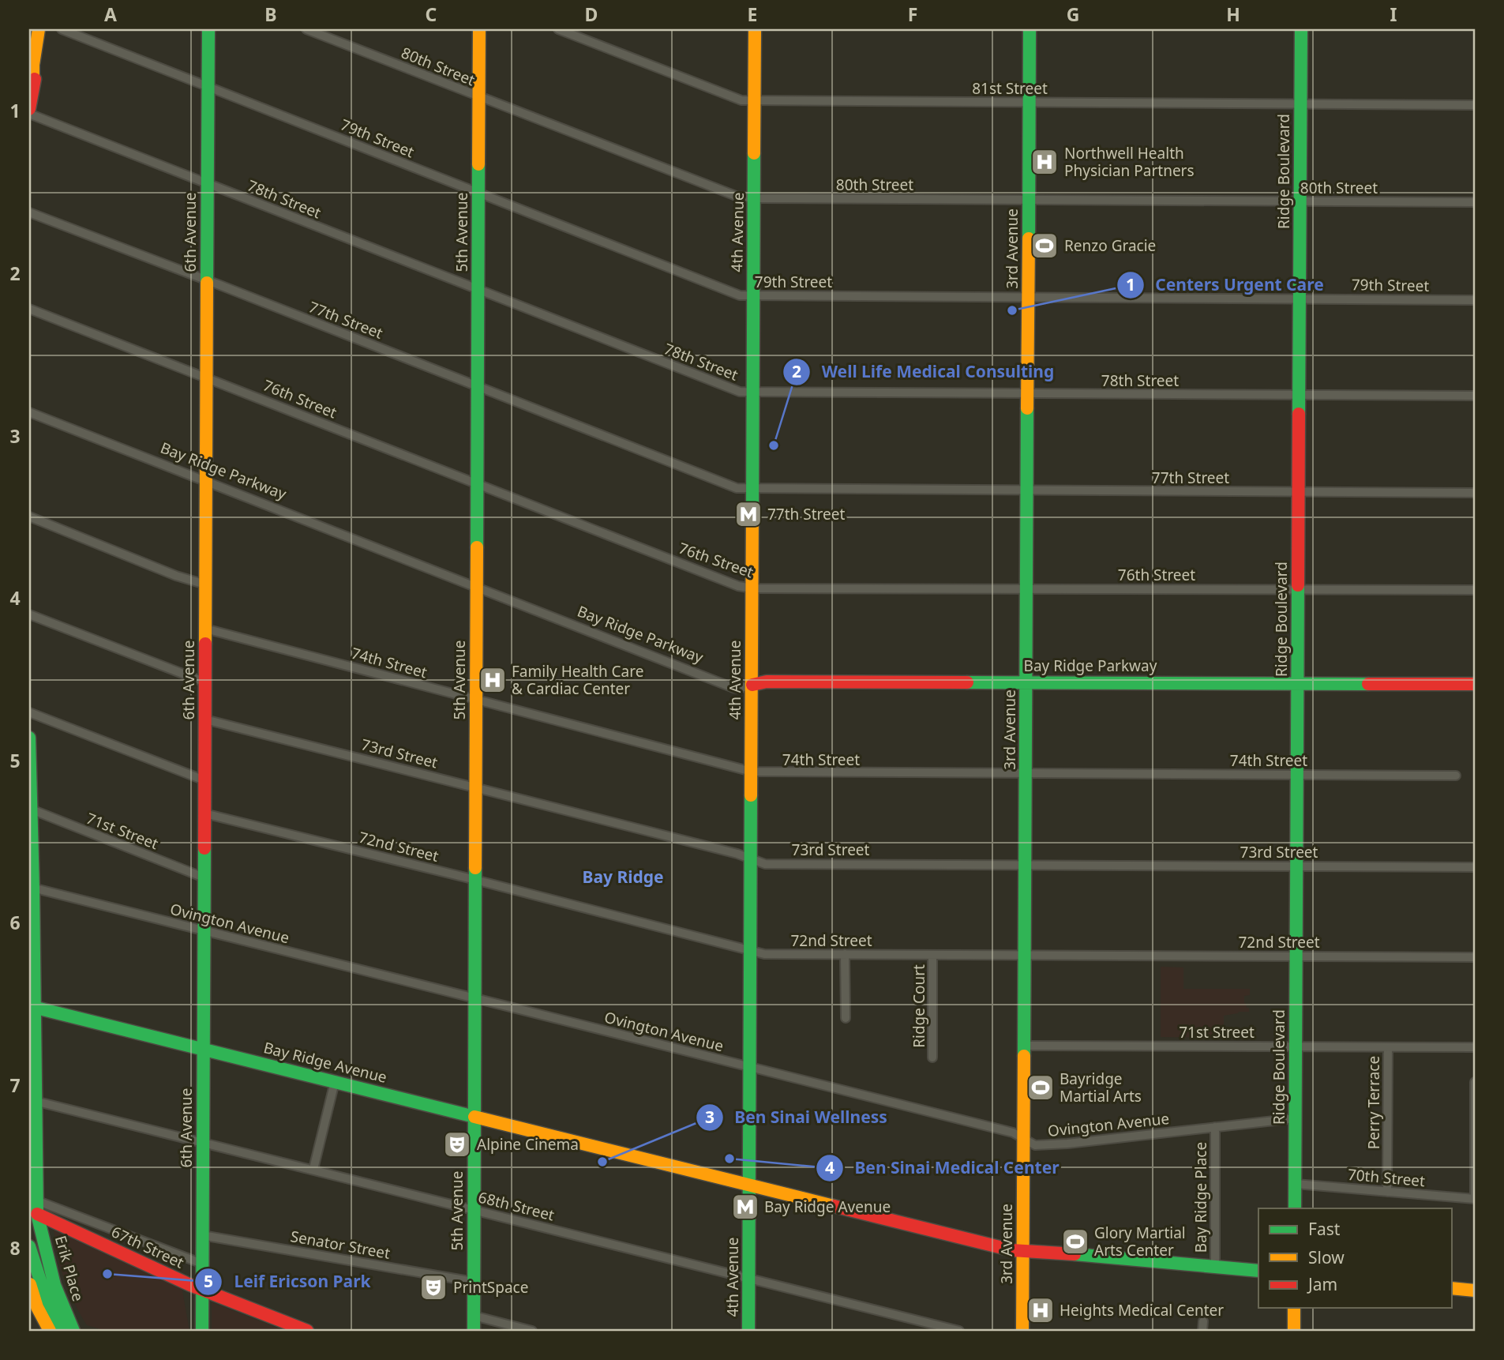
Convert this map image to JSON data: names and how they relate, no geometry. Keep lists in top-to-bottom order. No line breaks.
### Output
{"streets":{"main road":["Ridge Boulevard","6th Avenue","5th Avenue","4th Avenue","3rd Avenue","Bay Ridge Parkway","Bay Ridge Avenue","67th Street","Erik Place"],"street":["80th Street","81st Street","79th Street","78th Street","77th Street","76th Street","74th Street","73rd Street","71st Street","72nd Street","Ovington Avenue","Ridge Court","Perry Terrace","70th Street","Bay Ridge Place","68th Street","Senator Street"]},"crossings":[["80th Street","Ridge Boulevard"],["80th Street","5th Avenue"],["80th Street","4th Avenue"],["80th Street","3rd Avenue"],["81st Street","Ridge Boulevard"],["81st Street","4th Avenue"],["81st Street","3rd Avenue"],["79th Street","Ridge Boulevard"],["79th Street","6th Avenue"],["79th Street","5th Avenue"],["79th Street","4th Avenue"],["79th Street","3rd Avenue"],["Ridge Boulevard","78th Street"],["Ridge Boulevard","77th Street"],["Ridge Boulevard","76th Street"],["Ridge Boulevard","Bay Ridge Parkway"],["Ridge Boulevard","74th Street"],["Ridge Boulevard","73rd Street"],["Ridge Boulevard","71st Street"],["Ridge Boulevard","72nd Street"],["Ridge Boulevard","Ovington Avenue"],["Ridge Boulevard","70th Street"],["78th Street","6th Avenue"],["78th Street","5th Avenue"],["78th Street","4th Avenue"],["78th Street","3rd Avenue"],["6th Avenue","77th Street"],["6th Avenue","76th Street"],["6th Avenue","Bay Ridge Parkway"],["6th Avenue","74th Street"],["6th Avenue","73rd Street"],["6th Avenue","71st Street"],["6th Avenue","72nd Street"],["6th Avenue","Ovington Avenue"],["6th Avenue","Bay Ridge Avenue"],["6th Avenue","68th Street"],["6th Avenue","Senator Street"],["6th Avenue","67th Street"],["5th Avenue","77th Street"],["5th Avenue","76th Street"],["5th Avenue","Bay Ridge Parkway"],["5th Avenue","74th Street"],["5th Avenue","73rd Street"],["5th Avenue","72nd Street"],["5th Avenue","Ovington Avenue"],["5th Avenue","Bay Ridge Avenue"],["5th Avenue","68th Street"],["5th Avenue","Senator Street"],["4th Avenue","77th Street"],["4th Avenue","76th Street"],["4th Avenue","Bay Ridge Parkway"],["4th Avenue","74th Street"],["4th Avenue","73rd Street"],["4th Avenue","72nd Street"],["4th Avenue","Ovington Avenue"],["4th Avenue","Bay Ridge Avenue"],["4th Avenue","68th Street"],["3rd Avenue","77th Street"],["3rd Avenue","76th Street"],["3rd Avenue","Bay Ridge Parkway"],["3rd Avenue","74th Street"],["3rd Avenue","73rd Street"],["3rd Avenue","71st Street"],["3rd Avenue","72nd Street"],["3rd Avenue","Ovington Avenue"],["3rd Avenue","Bay Ridge Avenue"],["71st Street","Perry Terrace"],["71st Street","Erik Place"],["72nd Street","Ridge Court"],["Ovington Avenue","Bay Ridge Place"],["Ovington Avenue","Erik Place"],["Bay Ridge Avenue","Bay Ridge Place"],["Bay Ridge Avenue","Erik Place"],["Perry Terrace","70th Street"],["68th Street","Erik Place"],["67th Street","Erik Place"]],"districts":["Bay Ridge"],"places":{"hospital":["Northwell Health Physician Partners","Family Health Care & Cardiac Center","Heights Medical Center"],"sports":["Renzo Gracie","Bayridge Martial Arts","Glory Martial Arts Center"],"other":["Centers Urgent Care","Well Life Medical Consulting","Ben Sinai Medical Center","Ben Sinai Wellness","Leif Ericson Park"],"metro station":["77th Street","Bay Ridge Avenue"],"theatre":["Alpine Cinema","PrintSpace"]},"legend":["Fast","Slow","Jam"],"grid":{"columns":["A","B","C","D","E","F","G","H","I"],"rows":["1","2","3","4","5","6","7","8"]}}
